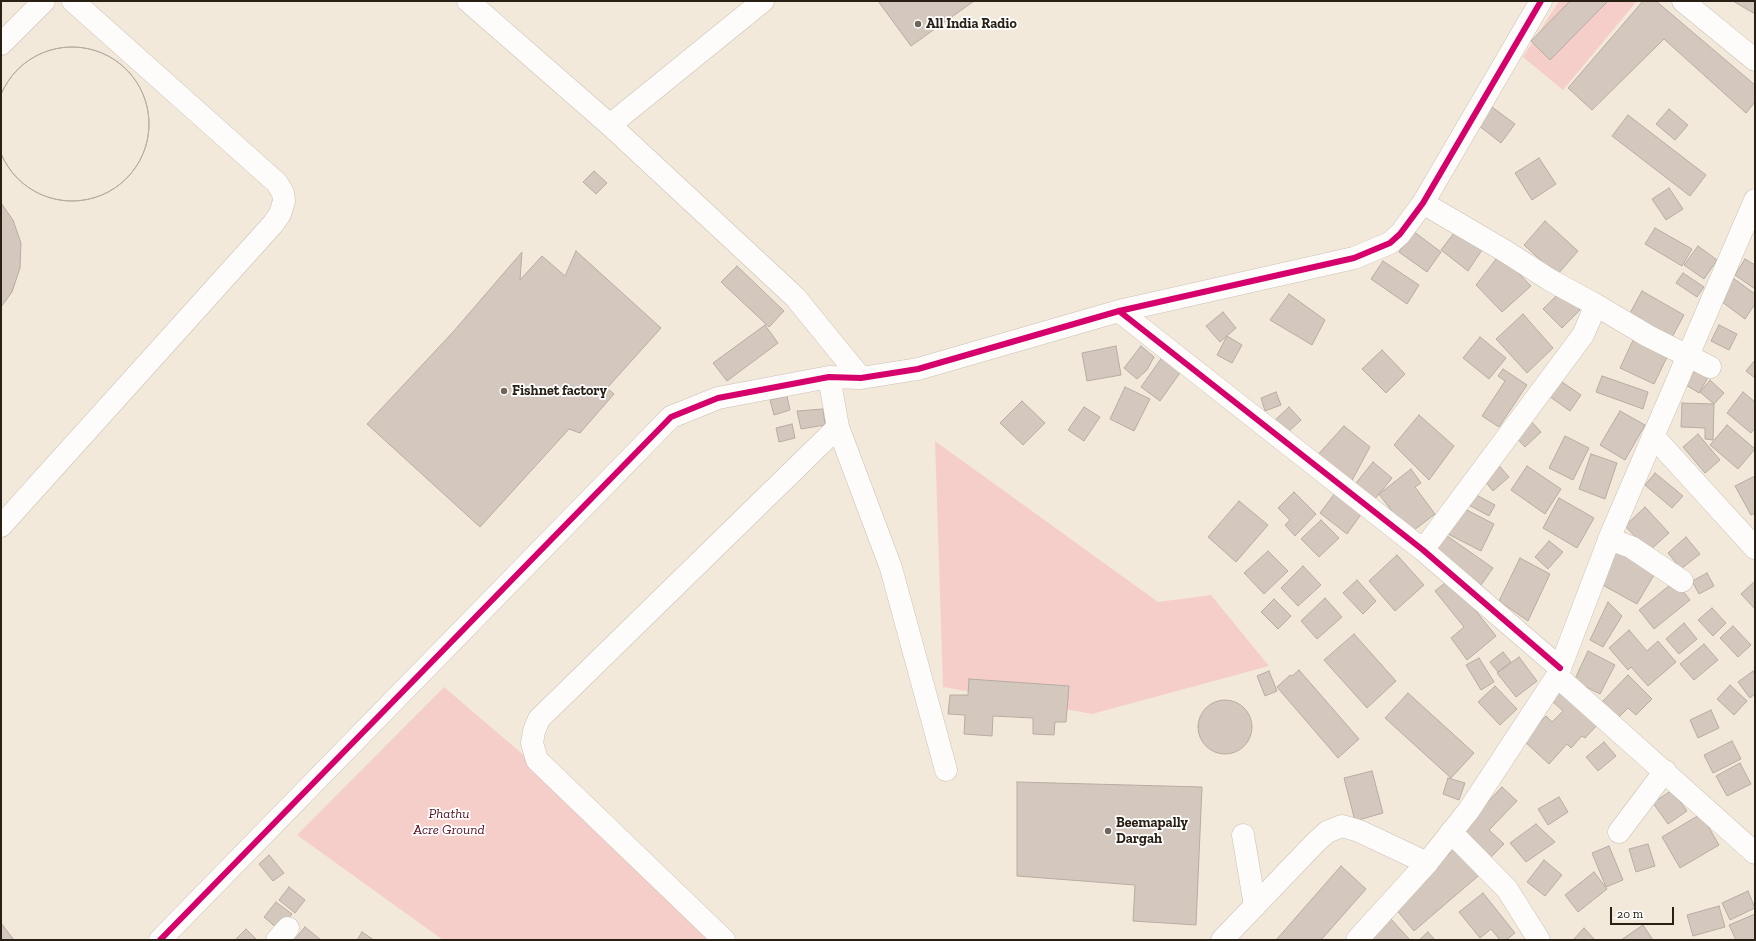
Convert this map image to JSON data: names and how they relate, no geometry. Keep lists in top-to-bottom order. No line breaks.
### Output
{"parks":["Phathu Acre Ground"],"places":["All India Radio","Fishnet factory","Beemapally Dargah"],"scale_bar":"20 m"}
